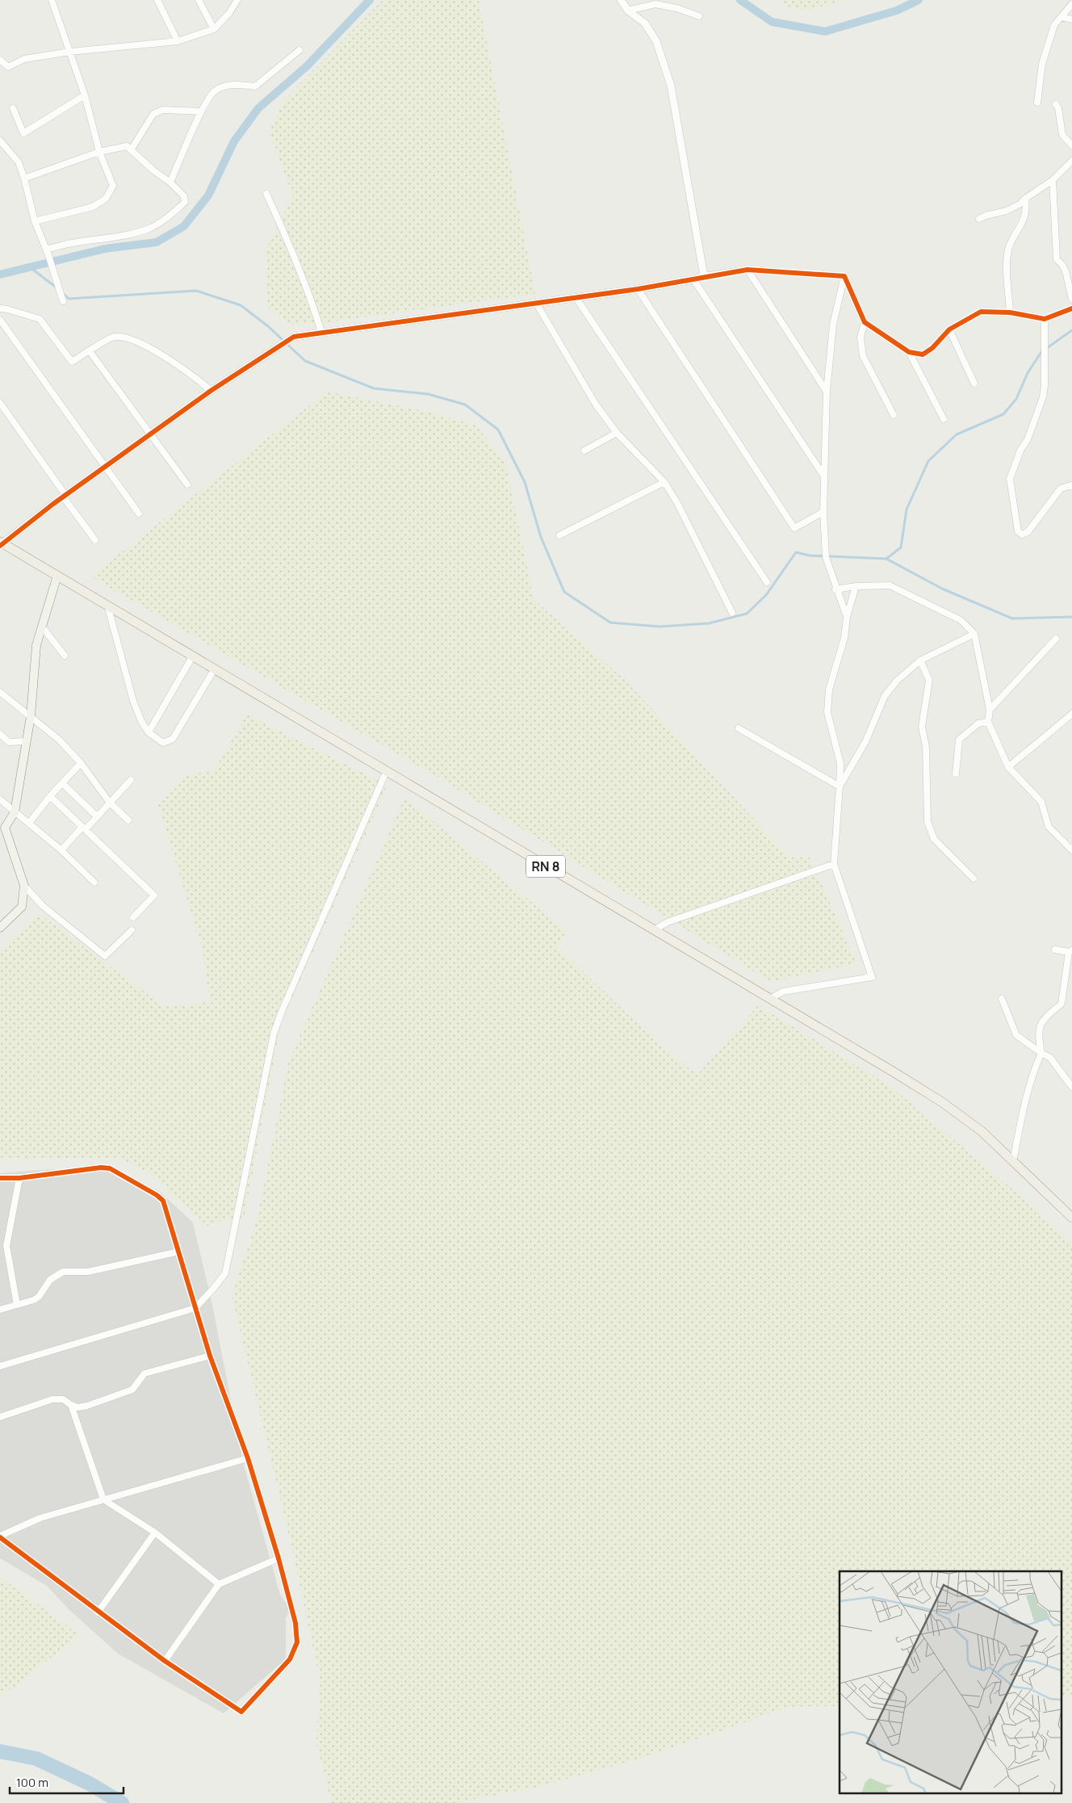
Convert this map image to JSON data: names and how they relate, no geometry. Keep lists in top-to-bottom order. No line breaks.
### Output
{"streets":{"main road":["RN 8"]},"scale_bar":"100 m"}
